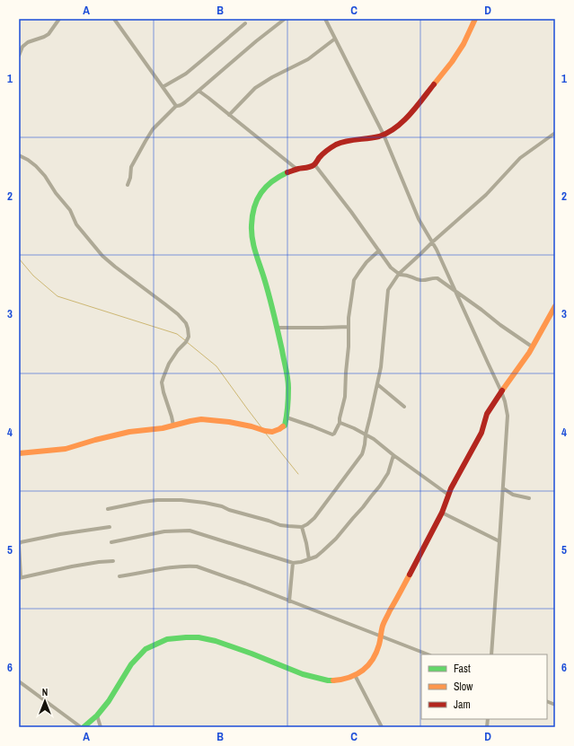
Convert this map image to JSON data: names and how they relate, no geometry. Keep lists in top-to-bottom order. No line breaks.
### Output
{"legend":["Fast","Slow","Jam"],"north":"top","grid":{"columns":["A","B","C","D"],"rows":["1","2","3","4","5","6"]}}
